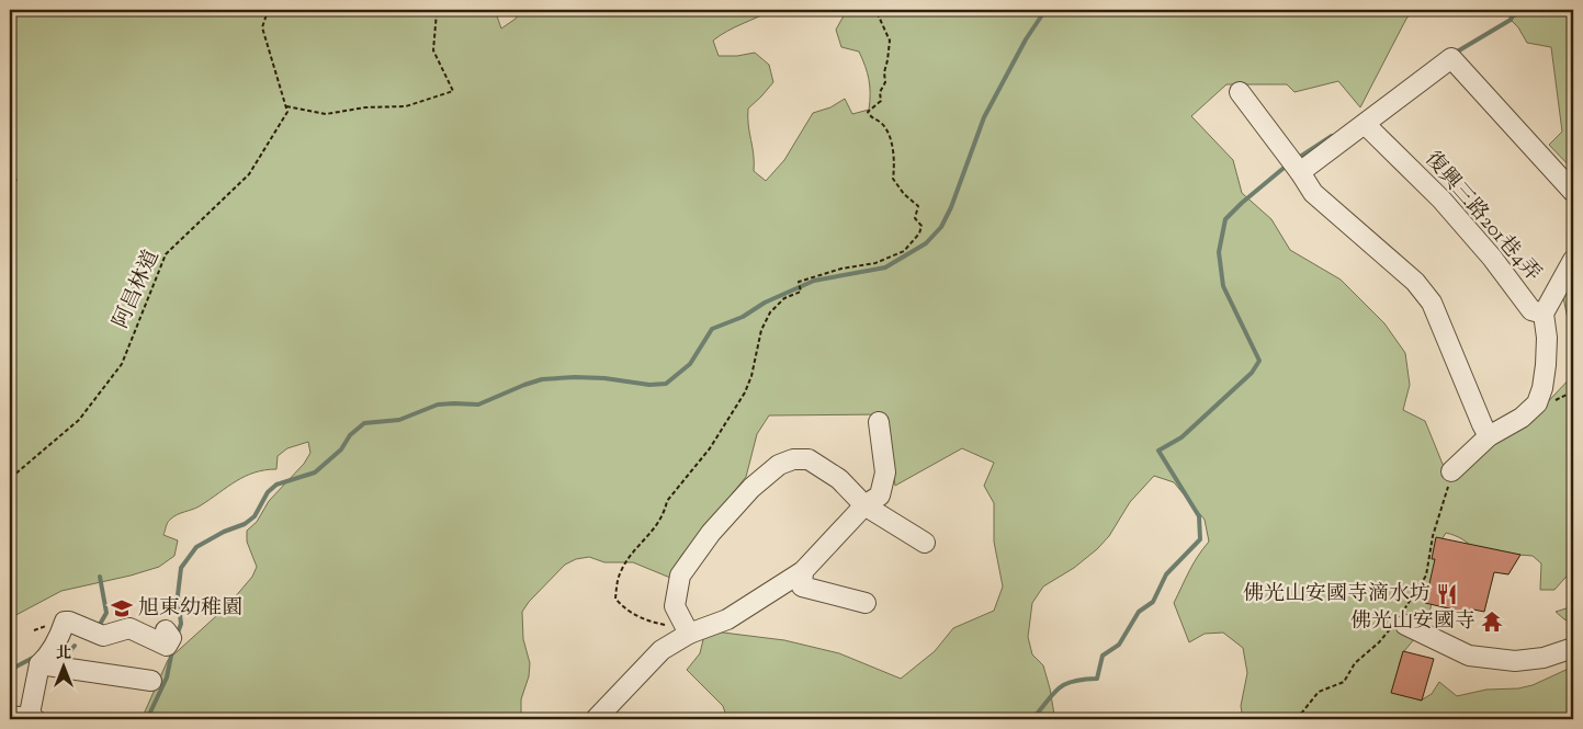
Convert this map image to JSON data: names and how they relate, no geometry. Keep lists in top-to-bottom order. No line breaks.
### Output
{"streets":{"street":["復興三路201巷4弄"],"path":["阿昌林道"]},"places":{"restaurant":["佛光山安國寺滴水坊"],"school or university":["旭東幼稚園"],"temple":["佛光山安國寺"]},"north":"top"}
